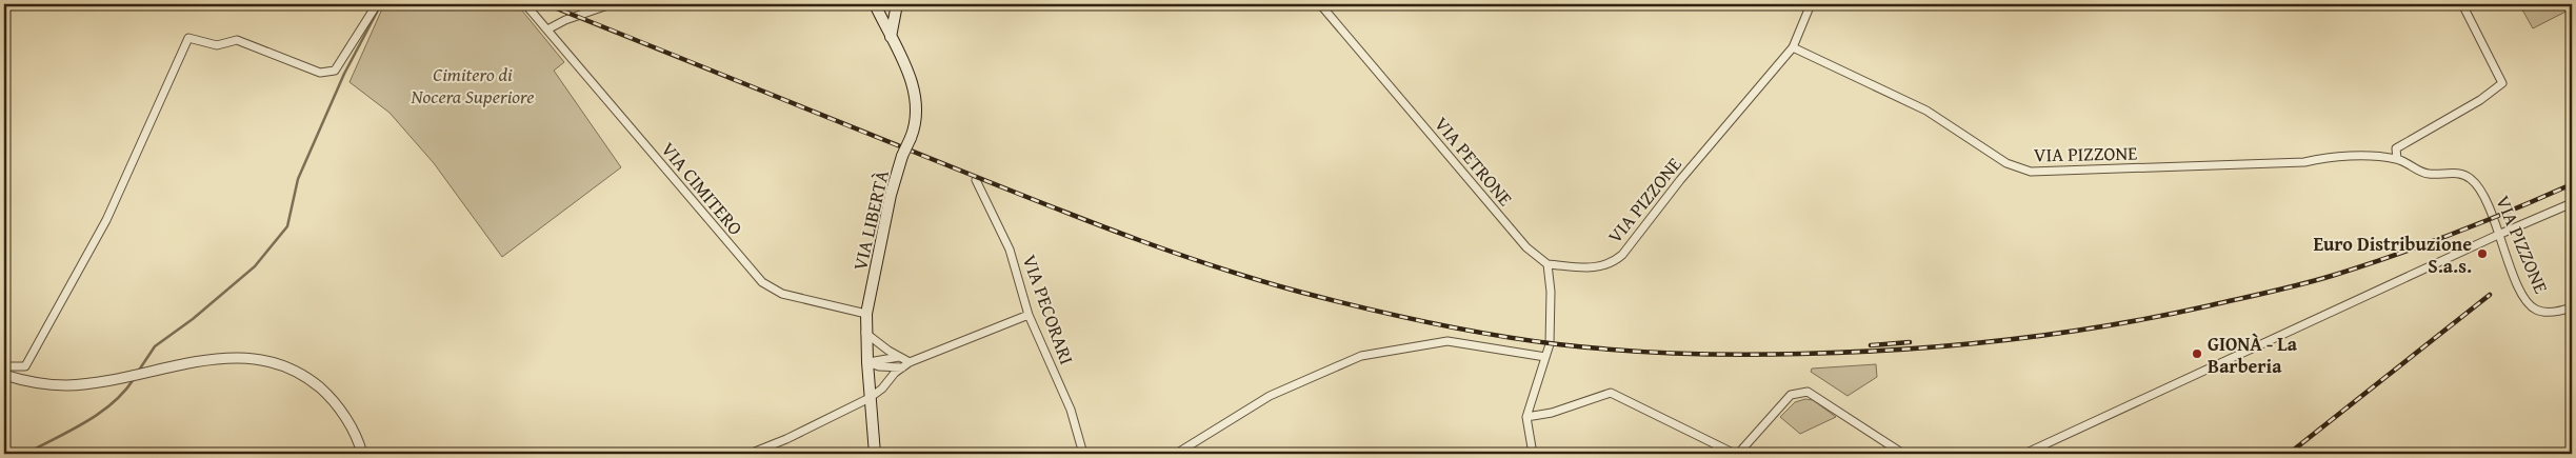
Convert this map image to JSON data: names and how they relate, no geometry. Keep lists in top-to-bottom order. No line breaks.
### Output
{"streets":{"main road":["VIA LIBERTÀ"],"street":["VIA PIZZONE","VIA PETRONE","VIA CIMITERO","VIA PECORARI"]},"crossings":[["VIA PIZZONE","VIA PETRONE"],["VIA CIMITERO","VIA LIBERTÀ"]],"parks":["Cimitero di Nocera Superiore"],"places":["Euro Distribuzione S.a.s.","GIONÀ - La Barberia"]}
